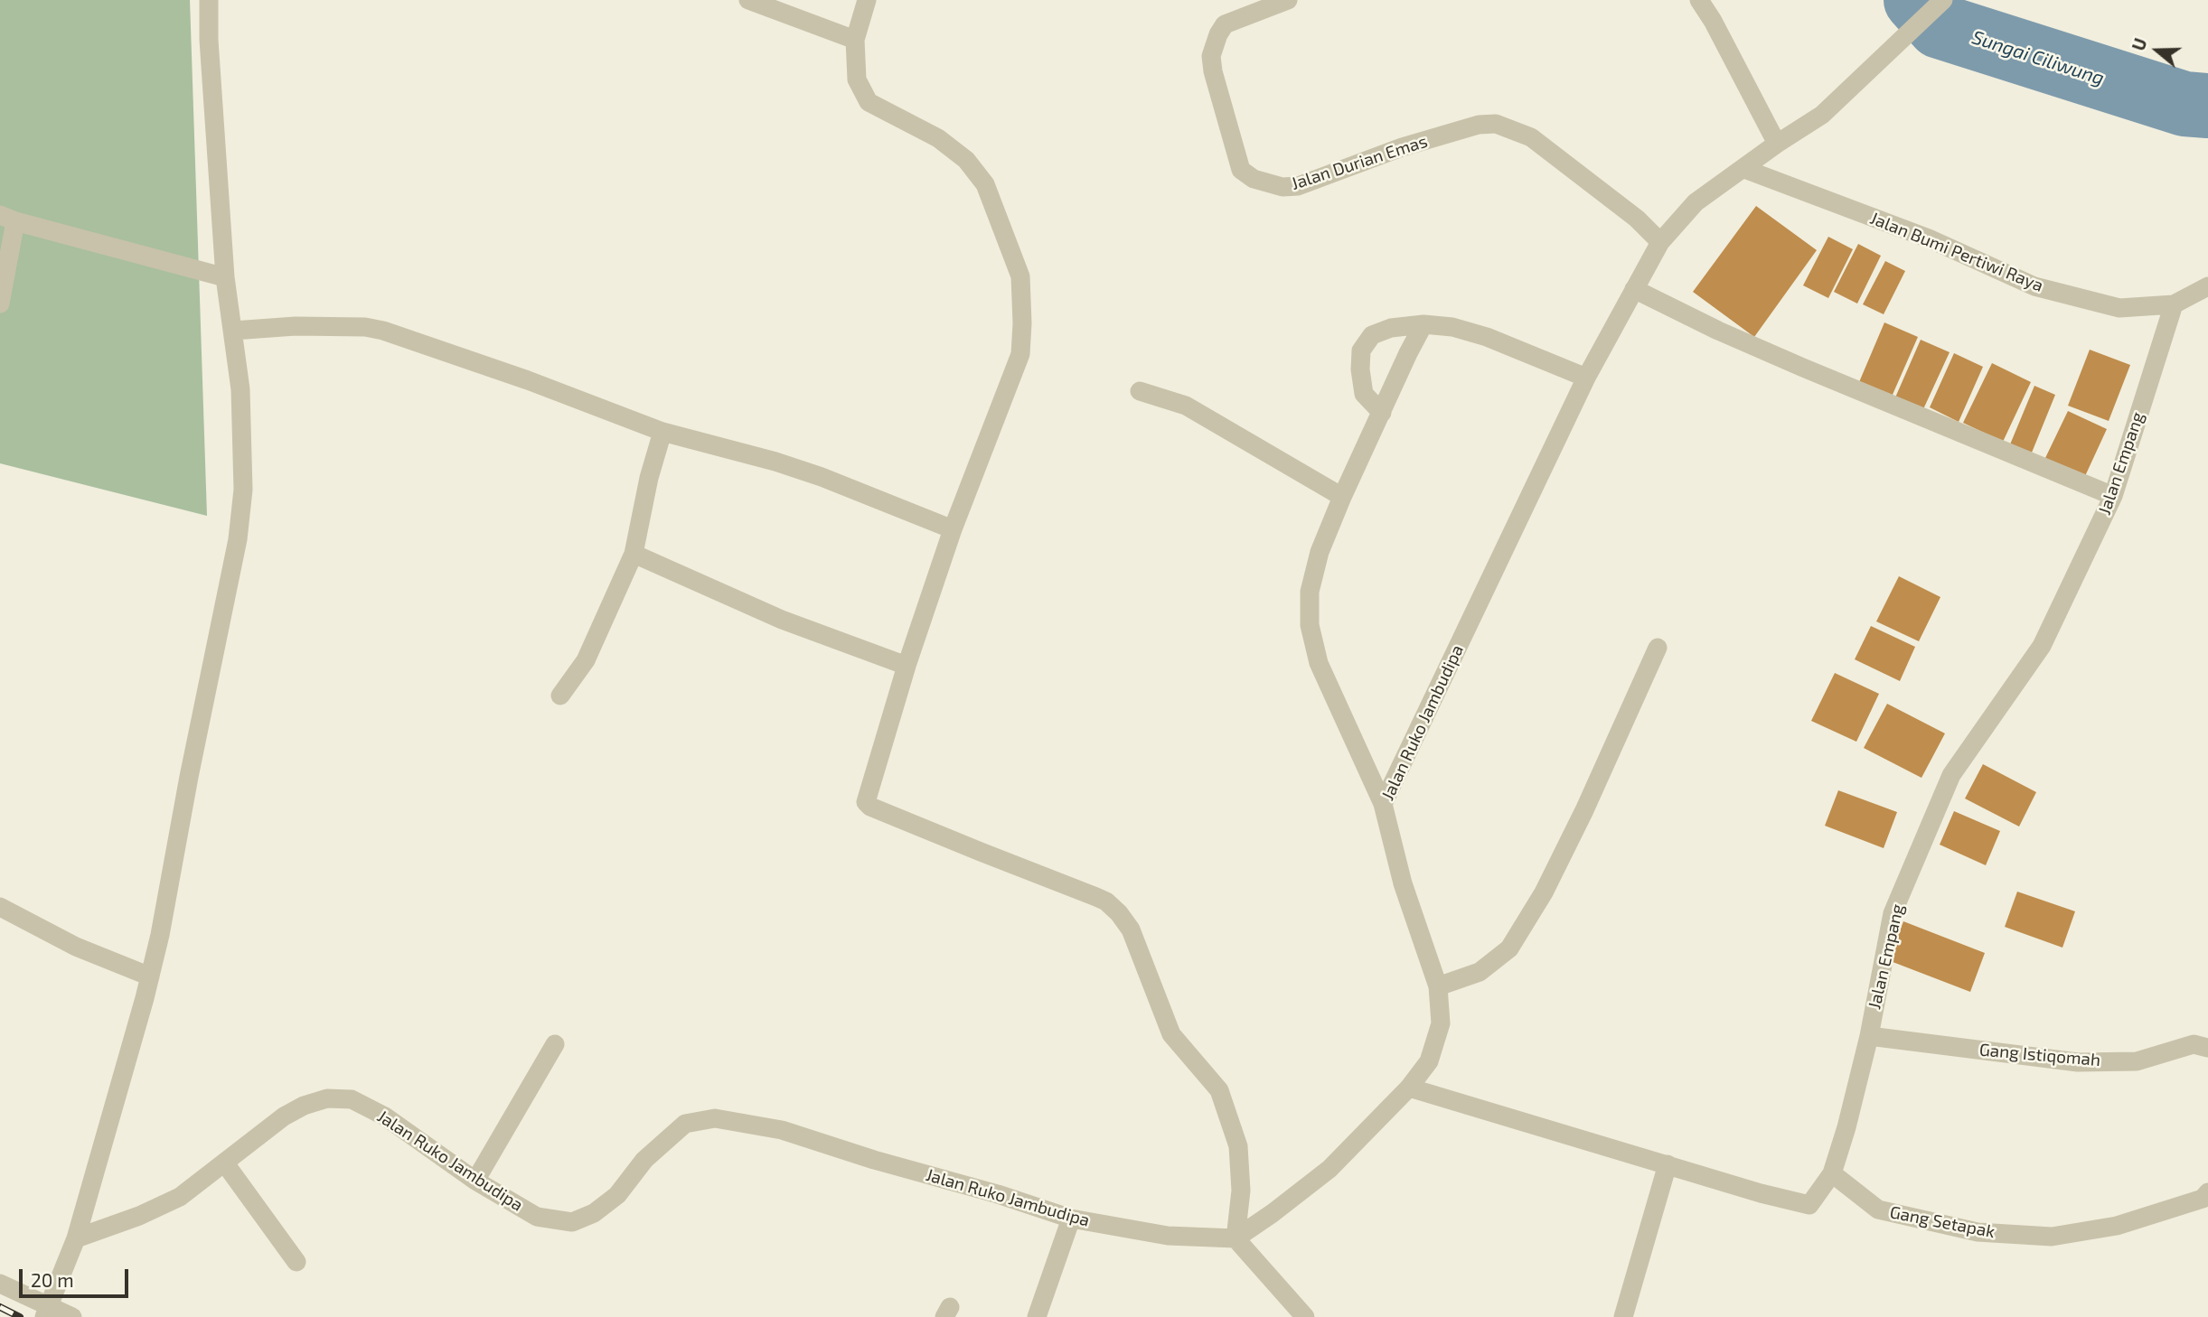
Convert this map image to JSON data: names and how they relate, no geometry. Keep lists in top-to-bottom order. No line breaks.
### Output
{"streets":{"street":["Jalan Durian Emas","Jalan Bumi Pertiwi Raya","Jalan Empang","Jalan Ruko Jambudipa","Gang Istiqomah","Gang Setapak"]},"crossings":[["Jalan Durian Emas","Jalan Ruko Jambudipa"],["Jalan Bumi Pertiwi Raya","Jalan Empang"],["Jalan Bumi Pertiwi Raya","Jalan Ruko Jambudipa"],["Jalan Empang","Jalan Ruko Jambudipa"],["Jalan Empang","Gang Istiqomah"],["Jalan Empang","Gang Setapak"]],"water":["Sungai Ciliwung"],"scale_bar":"20 m","north":"left"}
